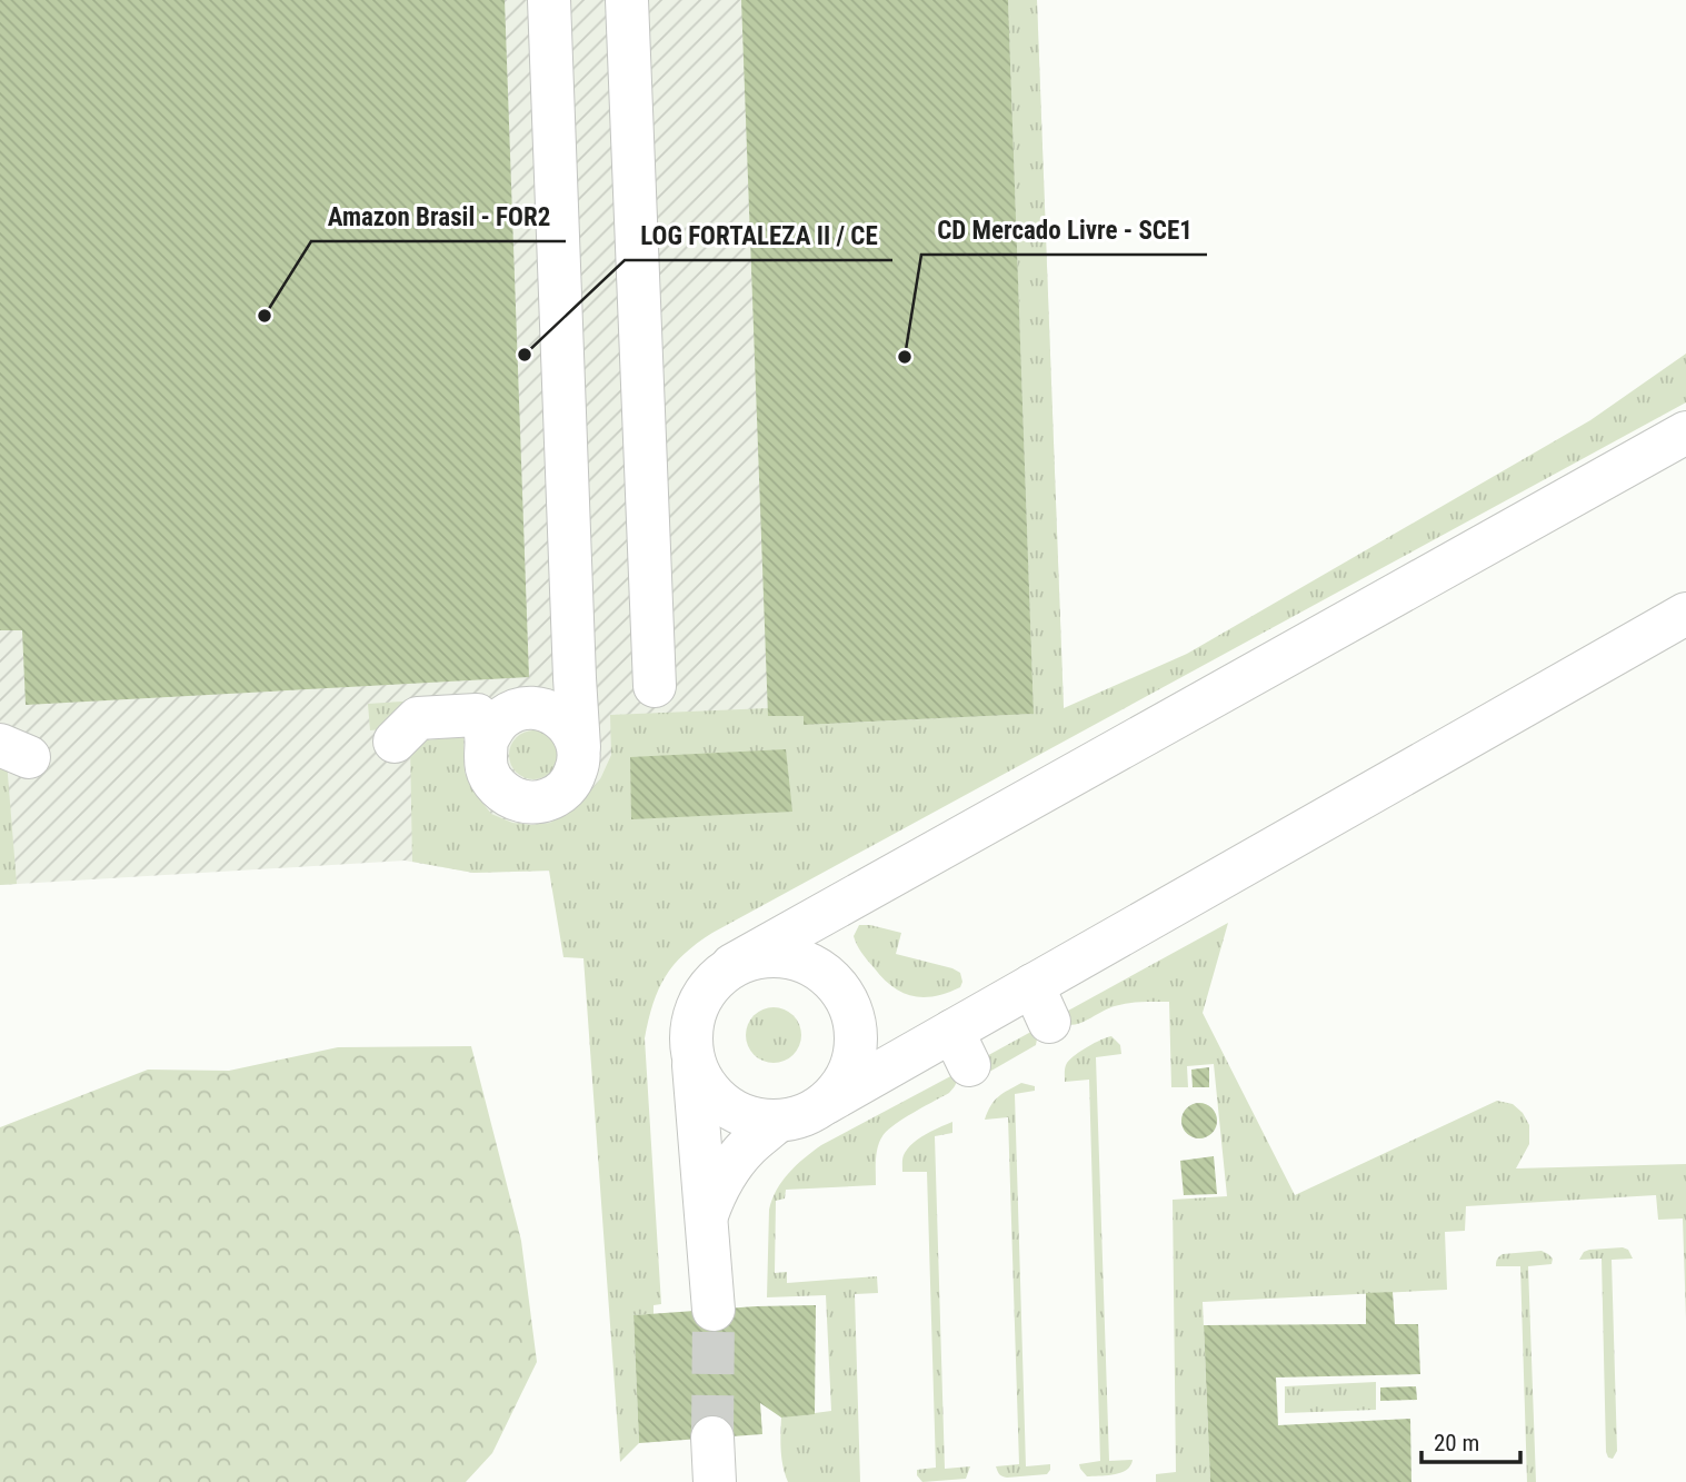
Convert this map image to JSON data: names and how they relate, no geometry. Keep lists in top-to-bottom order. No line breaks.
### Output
{"places":["Amazon Brasil - FOR2","LOG FORTALEZA II / CE","CD Mercado Livre - SCE1"],"scale_bar":"20 m"}
